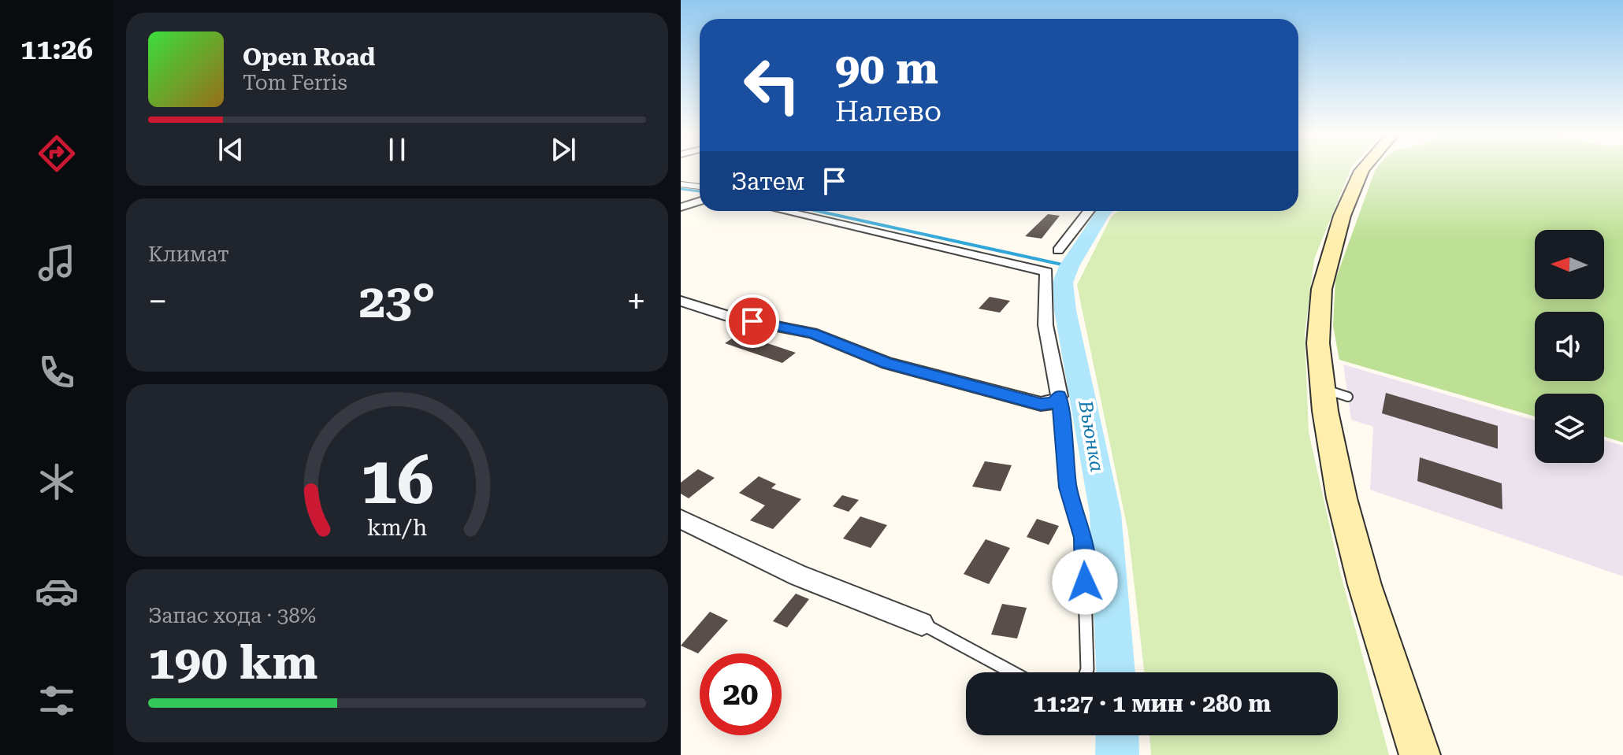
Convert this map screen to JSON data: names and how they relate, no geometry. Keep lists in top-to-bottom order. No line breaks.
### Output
{"water":["Вьюнка"],"north":"left","page":{"tabs":"11:26","turn":["90 m","Налево"],"song":["Open Road","Tom Ferris"],"then":"Затем","tile":["Климат",["Запас хода · 38%","190 km"]],"heat":["−","23°","+"],"limit":"20","trip":"11:27 · 1 мин · 280 m","gauge":["16","km/h"]}}
